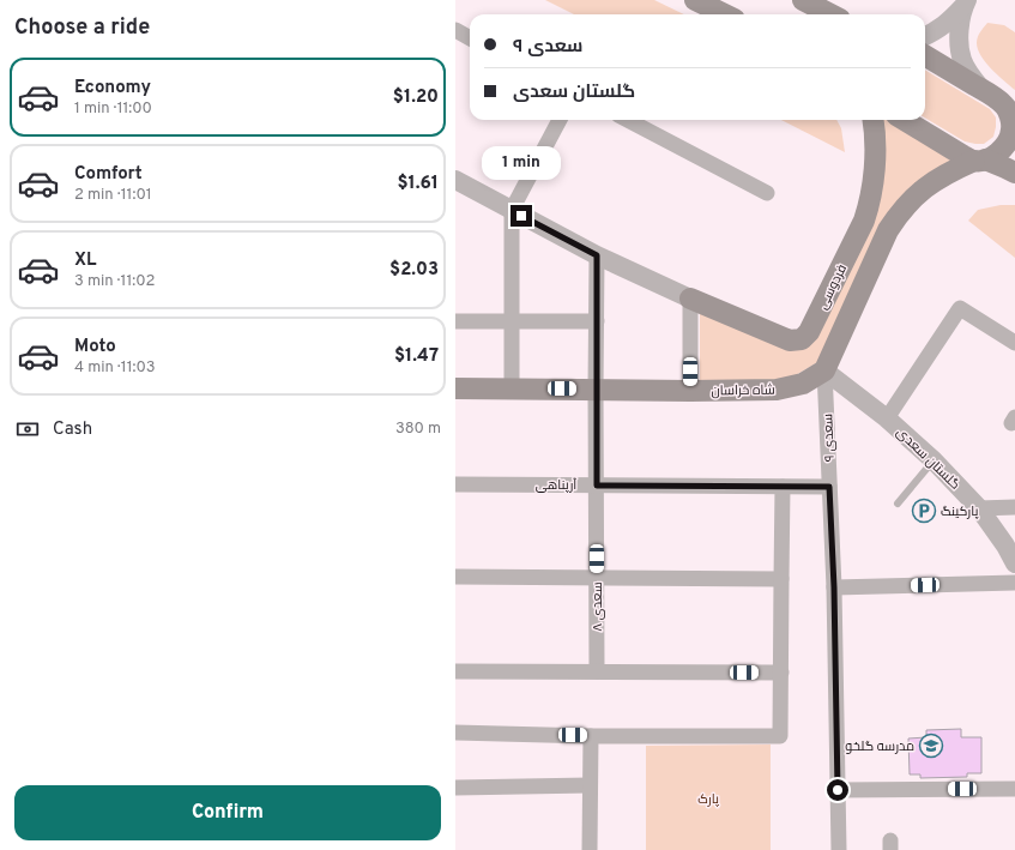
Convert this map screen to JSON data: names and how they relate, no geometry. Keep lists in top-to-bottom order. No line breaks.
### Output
{"streets":{"main road":["فردوسی","شاه خراسان"],"street":["سعدی ۹","گلستان سعدی","آرپناهی","سعدی ۸"]},"crossings":[["شاه خراسان","سعدی ۹"],["شاه خراسان","گلستان سعدی"],["شاه خراسان","سعدی ۸"],["سعدی ۹","گلستان سعدی"],["سعدی ۹","آرپناهی"],["آرپناهی","سعدی ۸"]],"parks":["پارک"],"places":{"parking":["پارکینگ"],"school or university":["مدرسه گلخو"]},"page":{"heading":"Choose a ride","banner":["سعدی ۹","گلستان سعدی"],"list":[{"name":"Economy","note":"1 min · 11:00","value":"$1.20"},{"name":"Comfort","note":"2 min · 11:01","value":"$1.61"},{"name":"XL","note":"3 min · 11:02","value":"$2.03"},{"name":"Moto","note":"4 min · 11:03","value":"$1.47"}],"bubble":"1 min","pay":["Cash","380 m"],"buttons":"Confirm"}}
